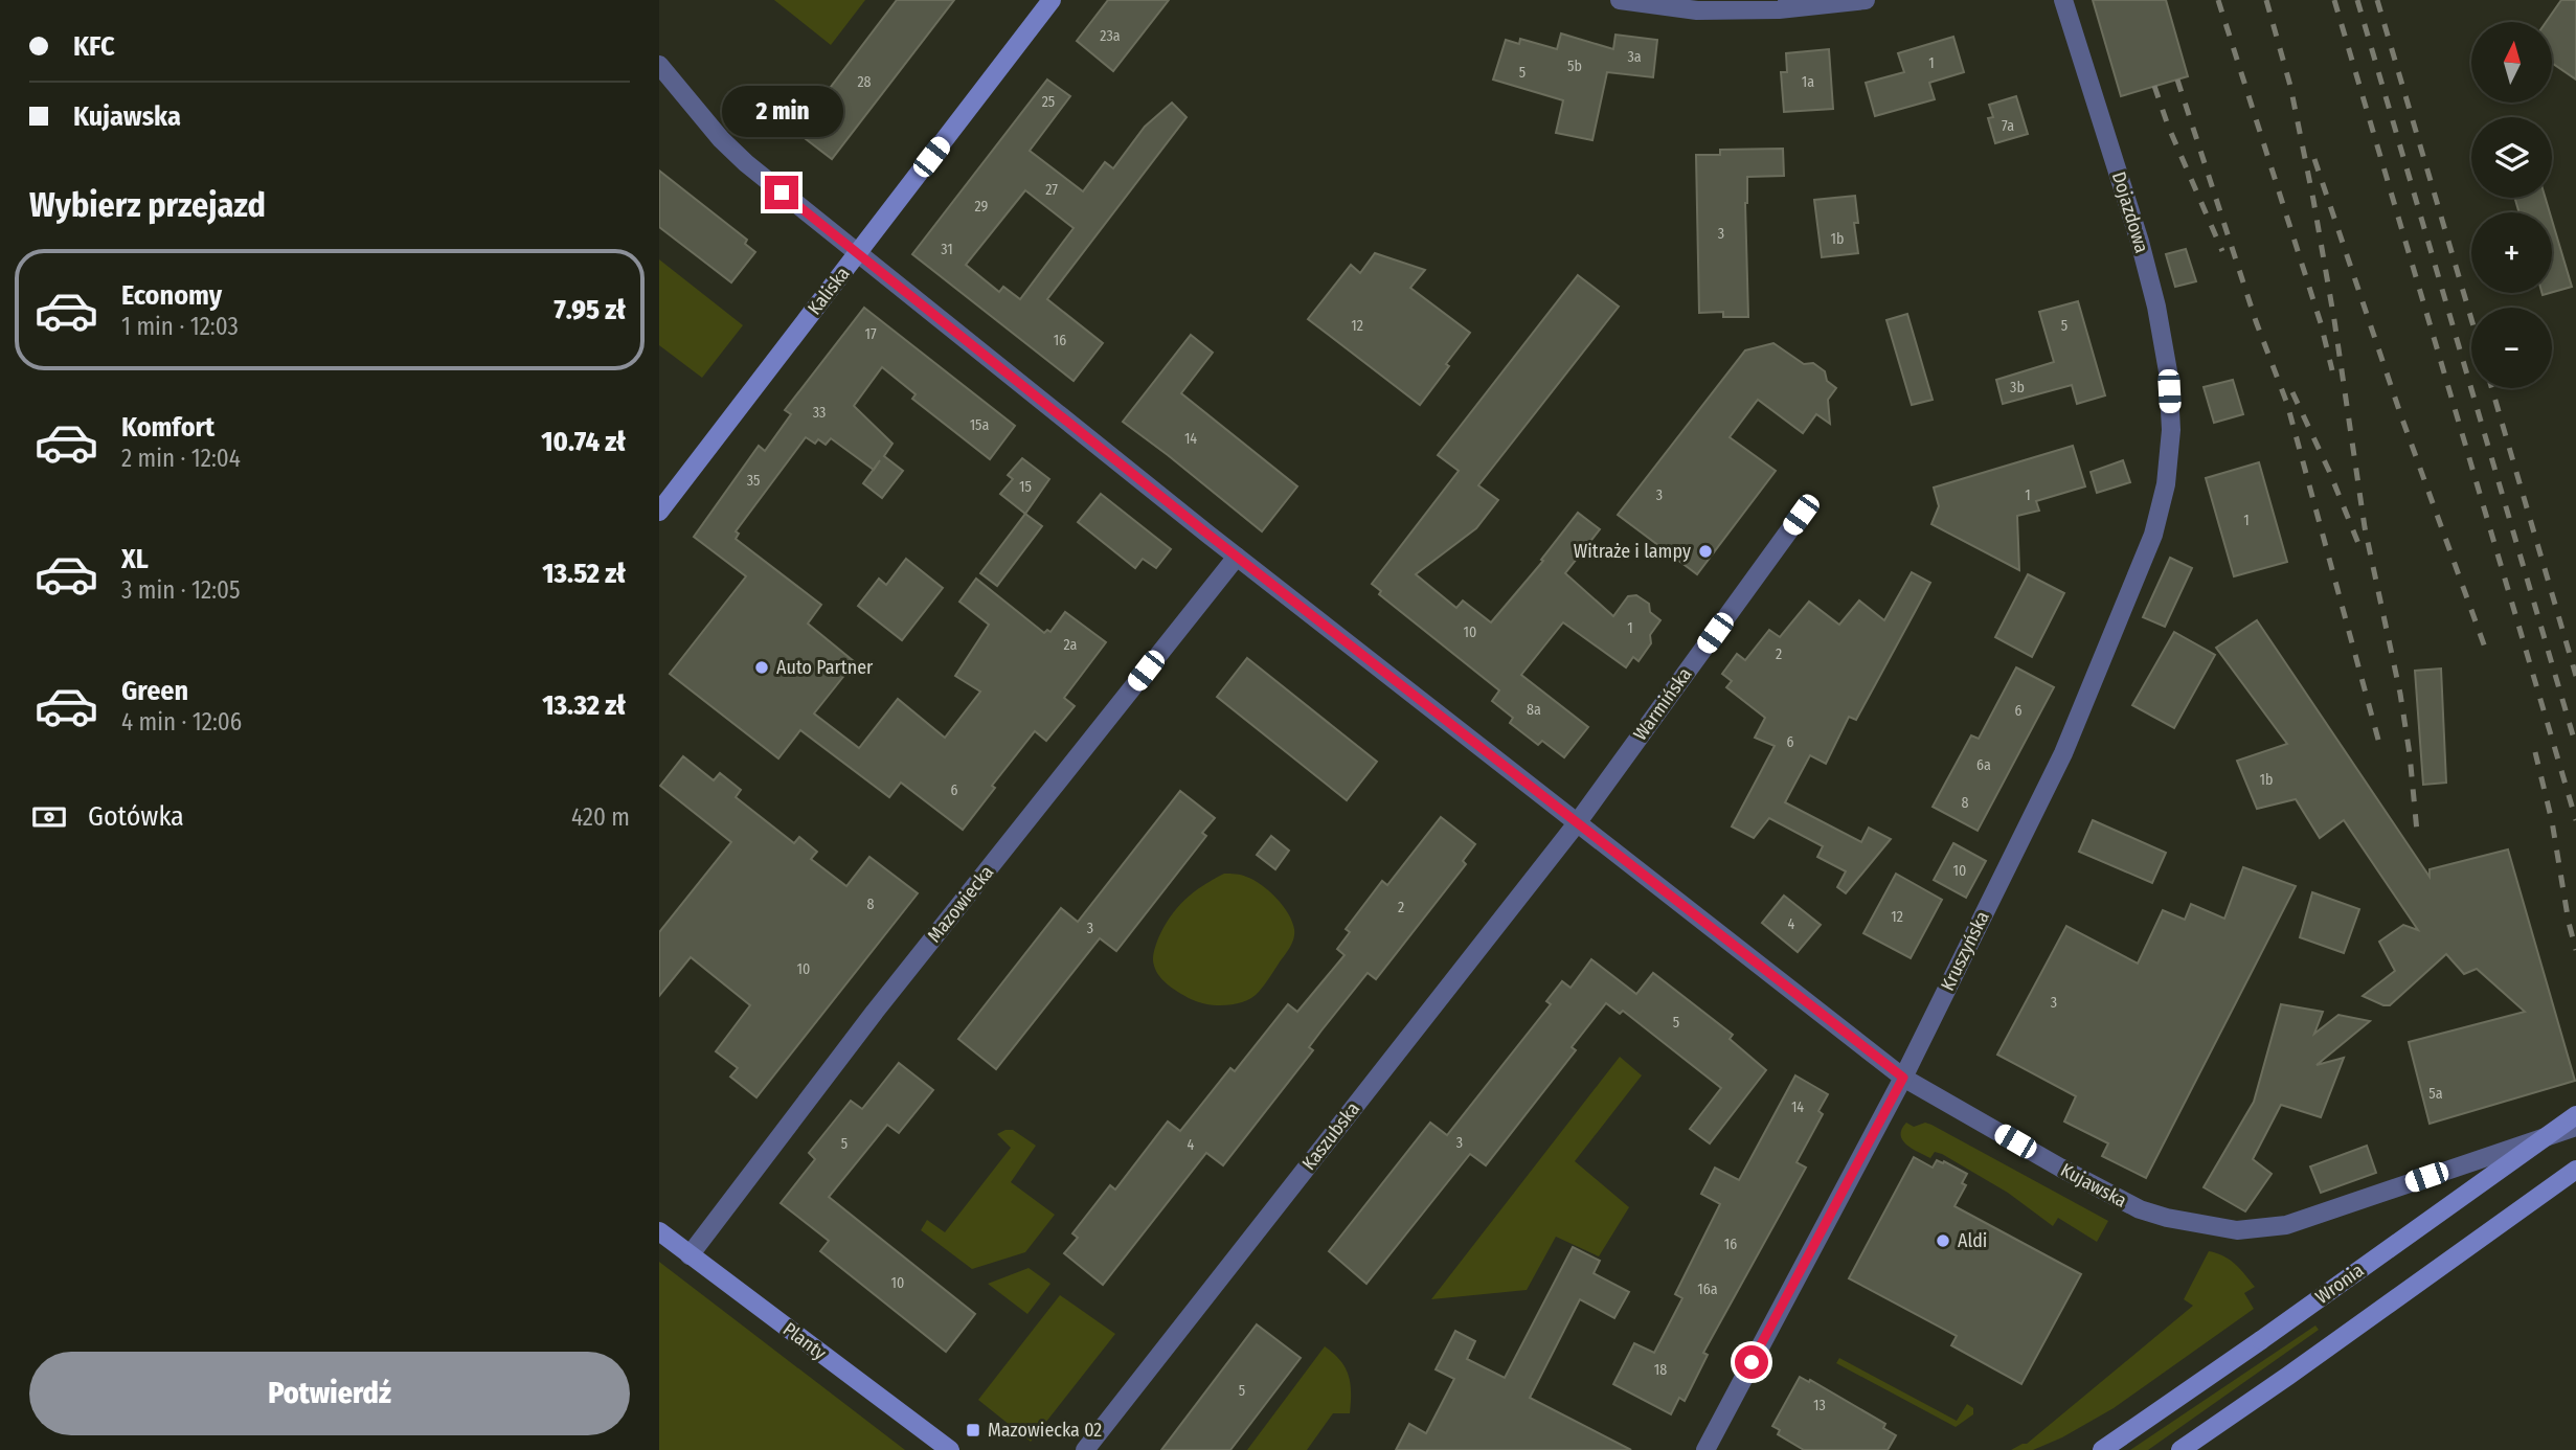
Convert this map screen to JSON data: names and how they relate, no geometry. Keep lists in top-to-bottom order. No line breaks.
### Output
{"streets":{"main road":["Kaliska","Wronia","Planty"],"street":["Dojazdowa","Warmińska","Mazowiecka","Kruszyńska","Kaszubska","Kujawska"]},"crossings":[["Dojazdowa","Kruszyńska"],["Kaliska","Kujawska"],["Warmińska","Kaszubska"],["Warmińska","Kujawska"],["Mazowiecka","Kujawska"],["Mazowiecka","Planty"],["Kruszyńska","Kujawska"],["Kaszubska","Kujawska"]],"places":{"other":["Witraże i lampy","Auto Partner","Aldi"],"transit":["Mazowiecka 02"]},"house_numbers":["23a","3a","1","5b","5","28","1a","25","7a","27","29","3","1b","31","12","5","17","16","3b","33","15a","14","35","15","3","1","1","1","10","2a","2","8a","6","6","6a","1b","6","8","10","8","2","12","4","3","10","3","5","5a","14","3","5","4","16","10","16a","18","5","13"],"north":"top","page":{"banner":["KFC","Kujawska"],"map_buttons":["+","−"],"bubble":"2 min","heading":"Wybierz przejazd","list":[{"name":"Economy","note":"1 min · 12:03","value":"7.95 zł"},{"name":"Komfort","note":"2 min · 12:04","value":"10.74 zł"},{"name":"XL","note":"3 min · 12:05","value":"13.52 zł"},{"name":"Green","note":"4 min · 12:06","value":"13.32 zł"}],"pay":["Gotówka","420 m"],"buttons":"Potwierdź"}}
